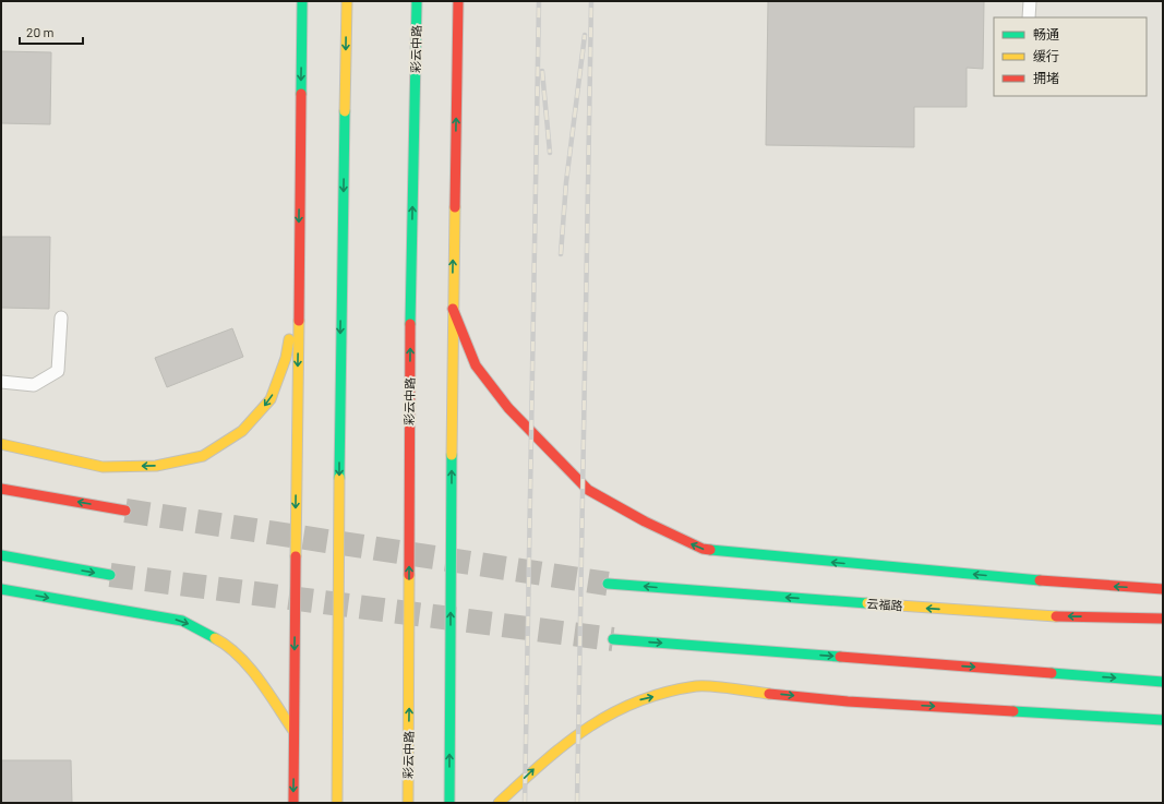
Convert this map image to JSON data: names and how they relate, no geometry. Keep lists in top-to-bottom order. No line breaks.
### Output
{"streets":{"street":["彩云中路","云福路"]},"legend":["畅通","缓行","拥堵"],"scale_bar":"20 m"}
